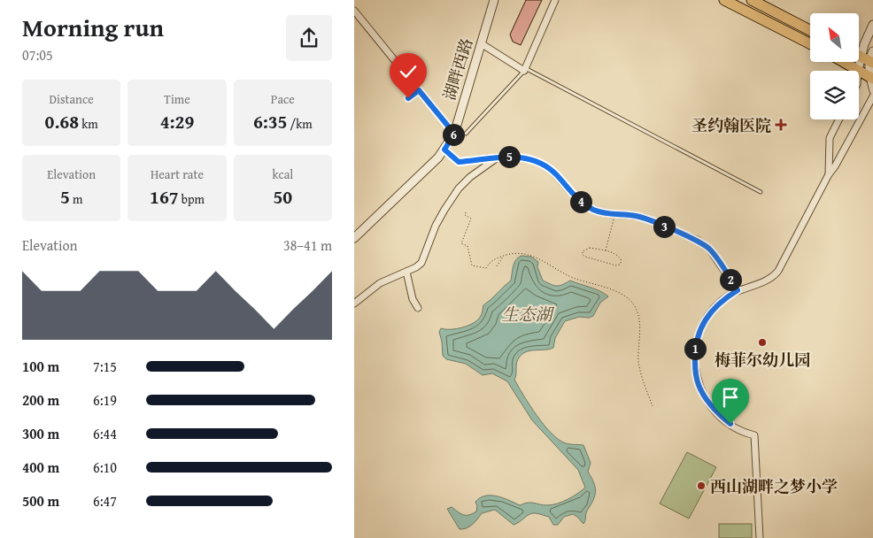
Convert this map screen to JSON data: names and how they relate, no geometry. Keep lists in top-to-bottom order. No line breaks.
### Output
{"streets":{"street":["湖畔西路"]},"water":["生态湖"],"places":{"health":["圣约翰医院"],"other":["梅菲尔幼儿园","西山湖畔之梦小学"]},"north":"top left","page":{"heading":["Morning run","07:05"],"stats":[["Distance","0.68 km"],["Time","4:29"],["Pace","6:35 /km"],["Elevation","5 m"],["Heart rate","167 bpm"],["kcal","50"]],"pins":["6","5","4","3","2","1"],"chart":["Elevation","38–41 m"],"list":[{"name":"100 m","note":"7:15"},{"name":"200 m","note":"6:19"},{"name":"300 m","note":"6:44"},{"name":"400 m","note":"6:10"},{"name":"500 m","note":"6:47"}]}}
